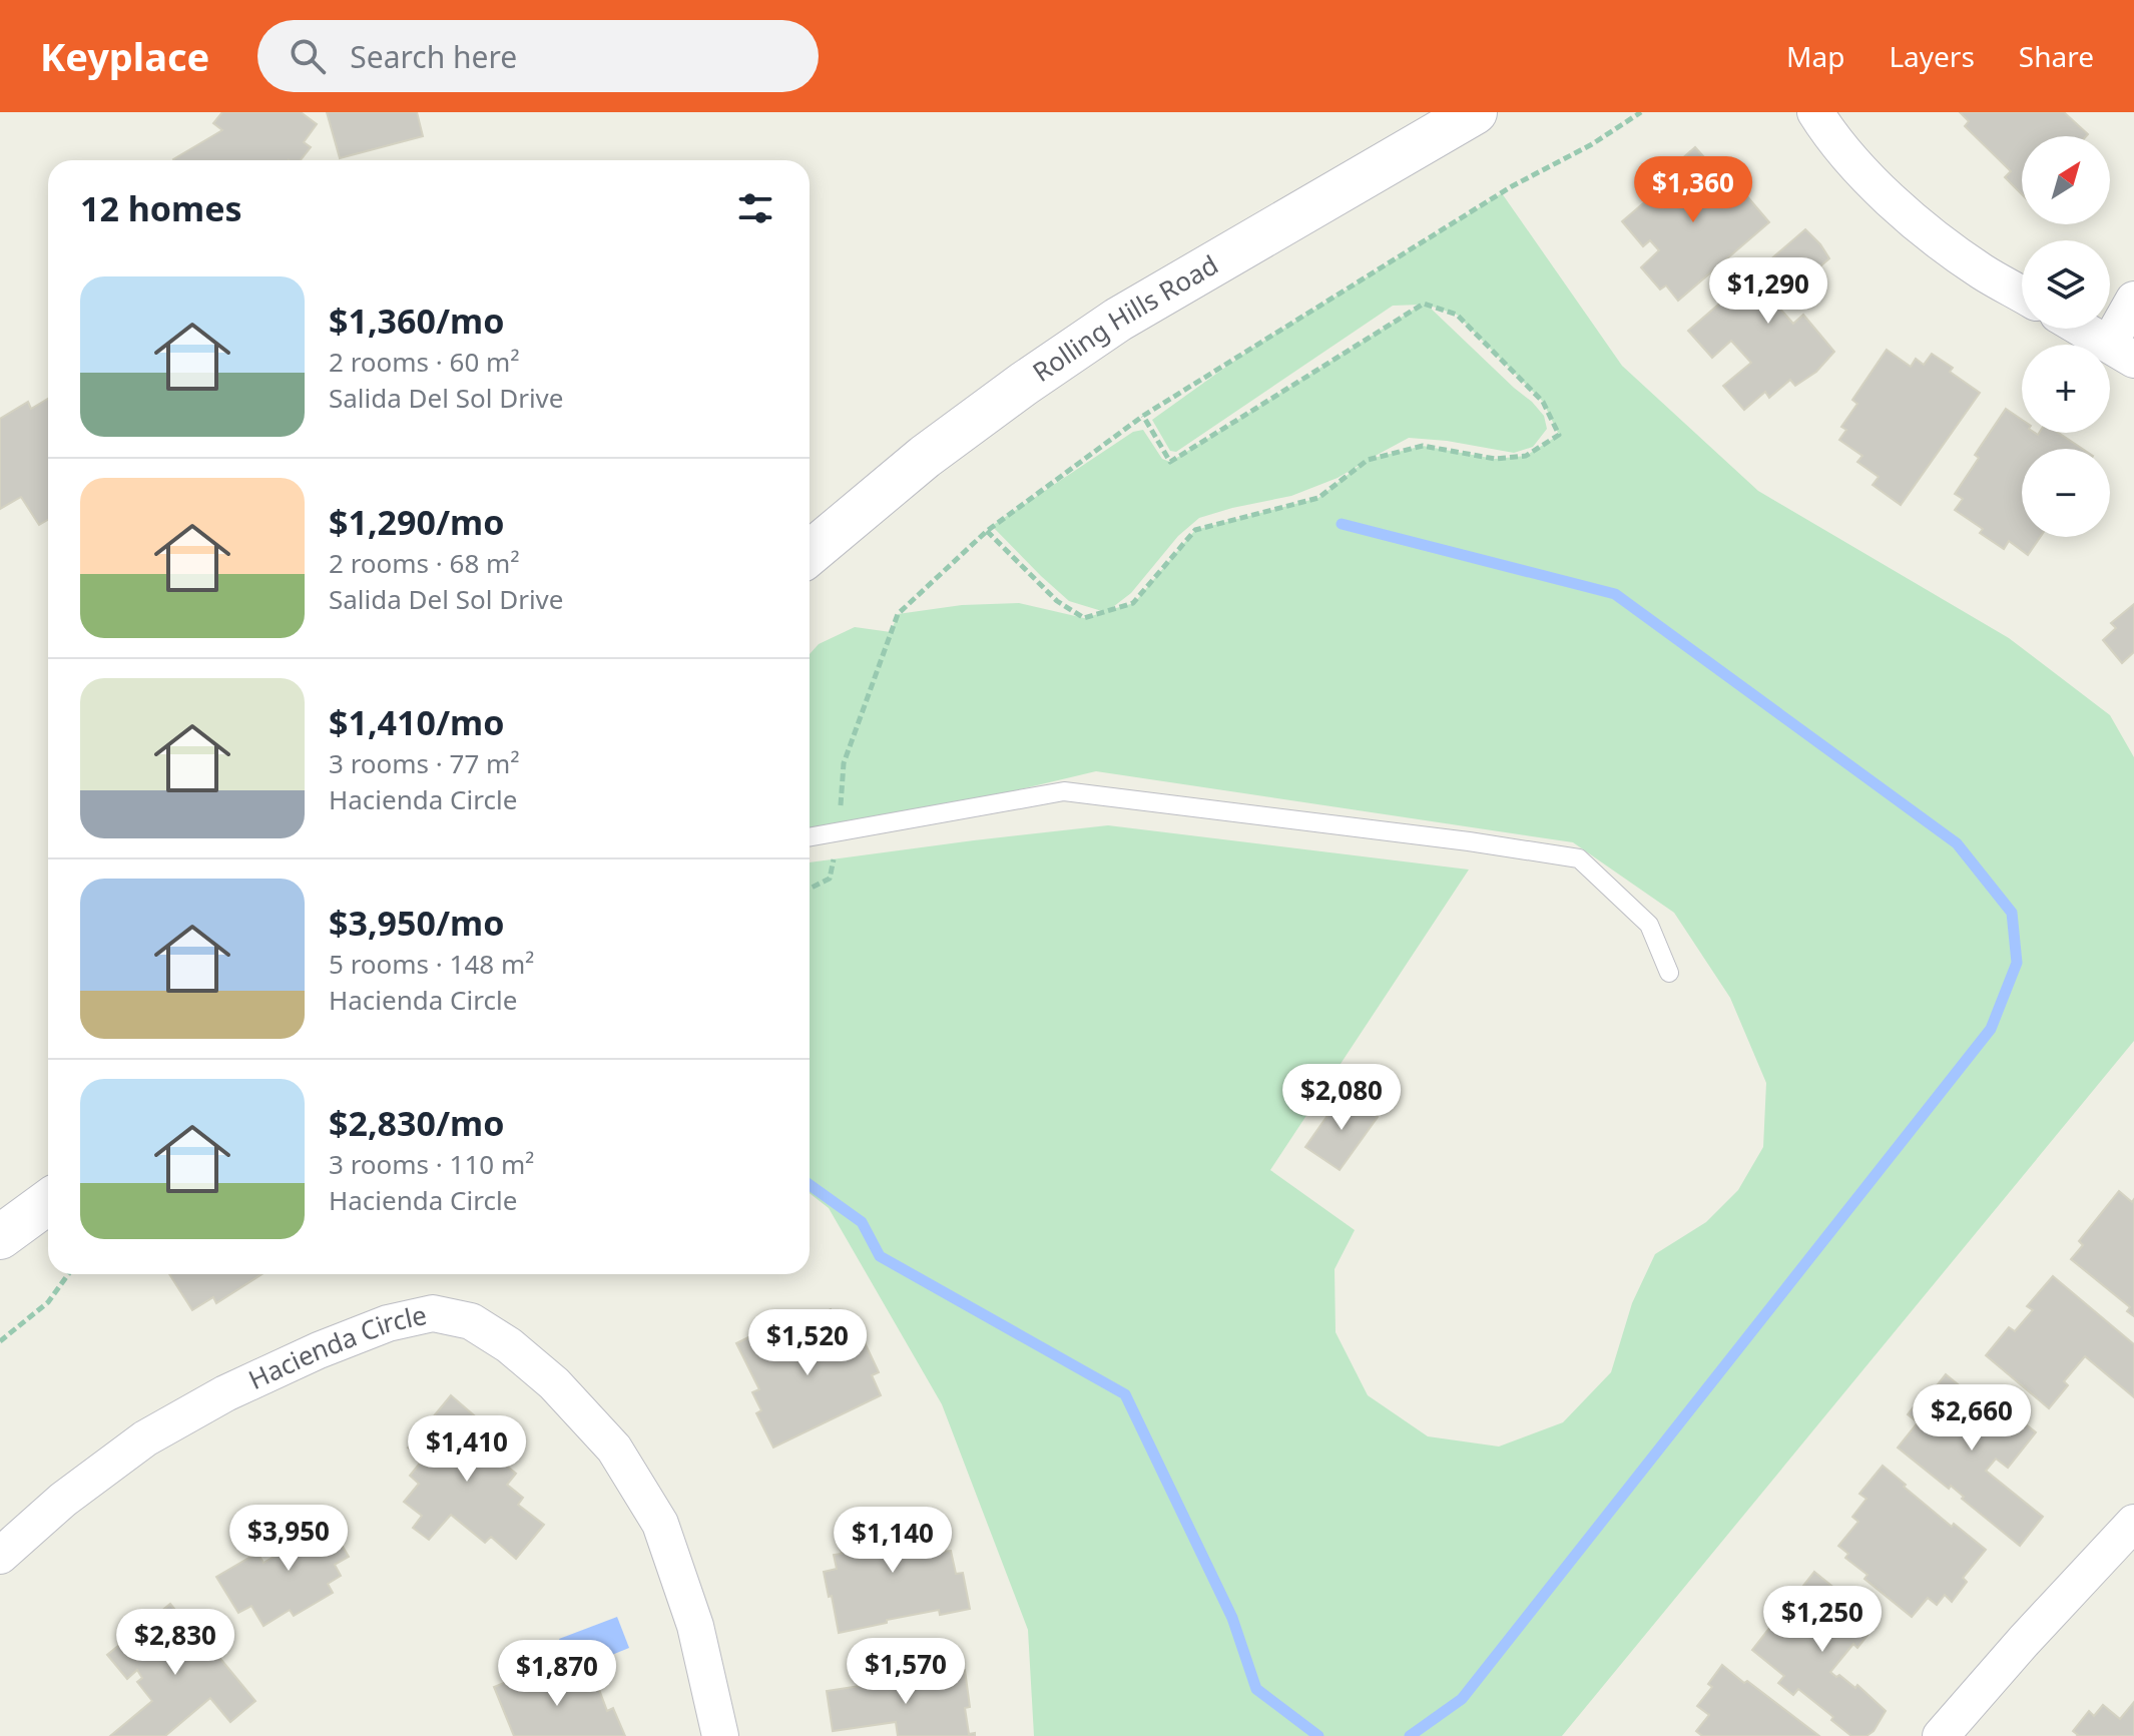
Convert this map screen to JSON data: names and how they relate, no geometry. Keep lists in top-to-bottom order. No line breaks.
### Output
{"streets":{"street":["Rolling Hills Road","Hacienda Circle"]},"north":"top right","page":{"header":"Keyplace","search":"Search here","nav":["Map","Layers","Share"],"map_buttons":["+","−"],"price":["$1,360","$1,290","$2,080","$1,520","$2,660","$1,410","$3,950","$1,140","$1,250","$2,830","$1,570","$1,870"],"heading":"12 homes","list":[{"name":"$1,360/mo","note":"2 rooms · 60 m² · Salida Del Sol Drive"},{"name":"$1,290/mo","note":"2 rooms · 68 m² · Salida Del Sol Drive"},{"name":"$1,410/mo","note":"3 rooms · 77 m² · Hacienda Circle"},{"name":"$3,950/mo","note":"5 rooms · 148 m² · Hacienda Circle"},{"name":"$2,830/mo","note":"3 rooms · 110 m² · Hacienda Circle"}]}}
